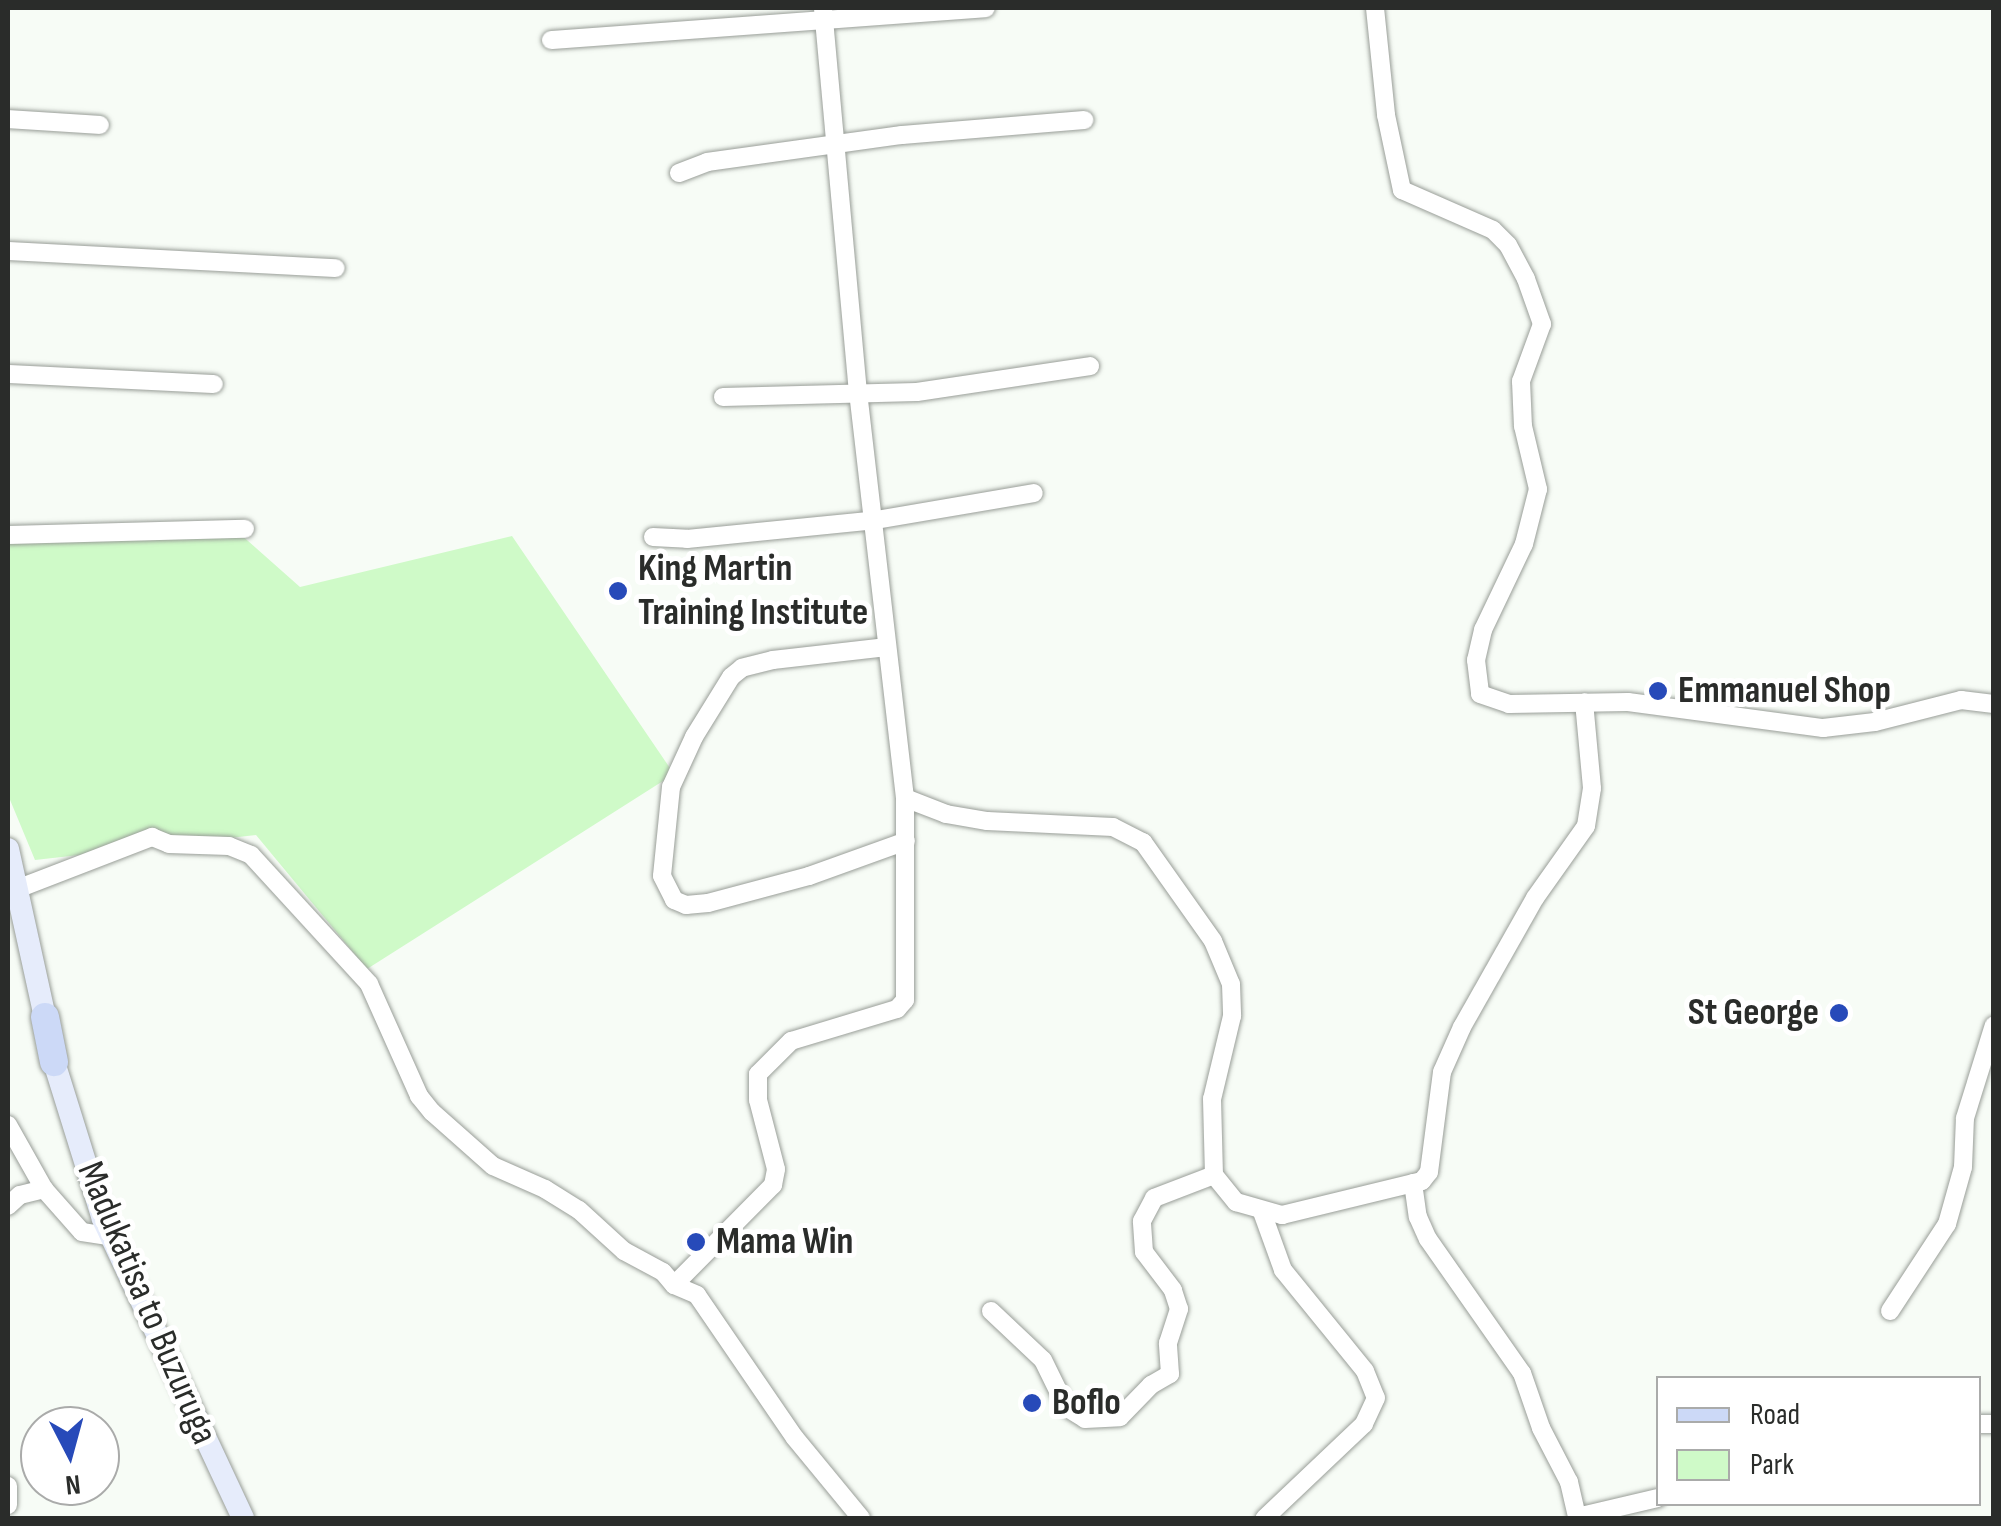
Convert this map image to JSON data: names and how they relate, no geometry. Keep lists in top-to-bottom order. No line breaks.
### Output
{"streets":{"main road":["Madukatisa to Buzuruga"]},"places":["King Martin Training Institute","Emmanuel Shop","St George","Mama Win","Boflo"],"legend":["Road","Park"],"north":"bottom"}
